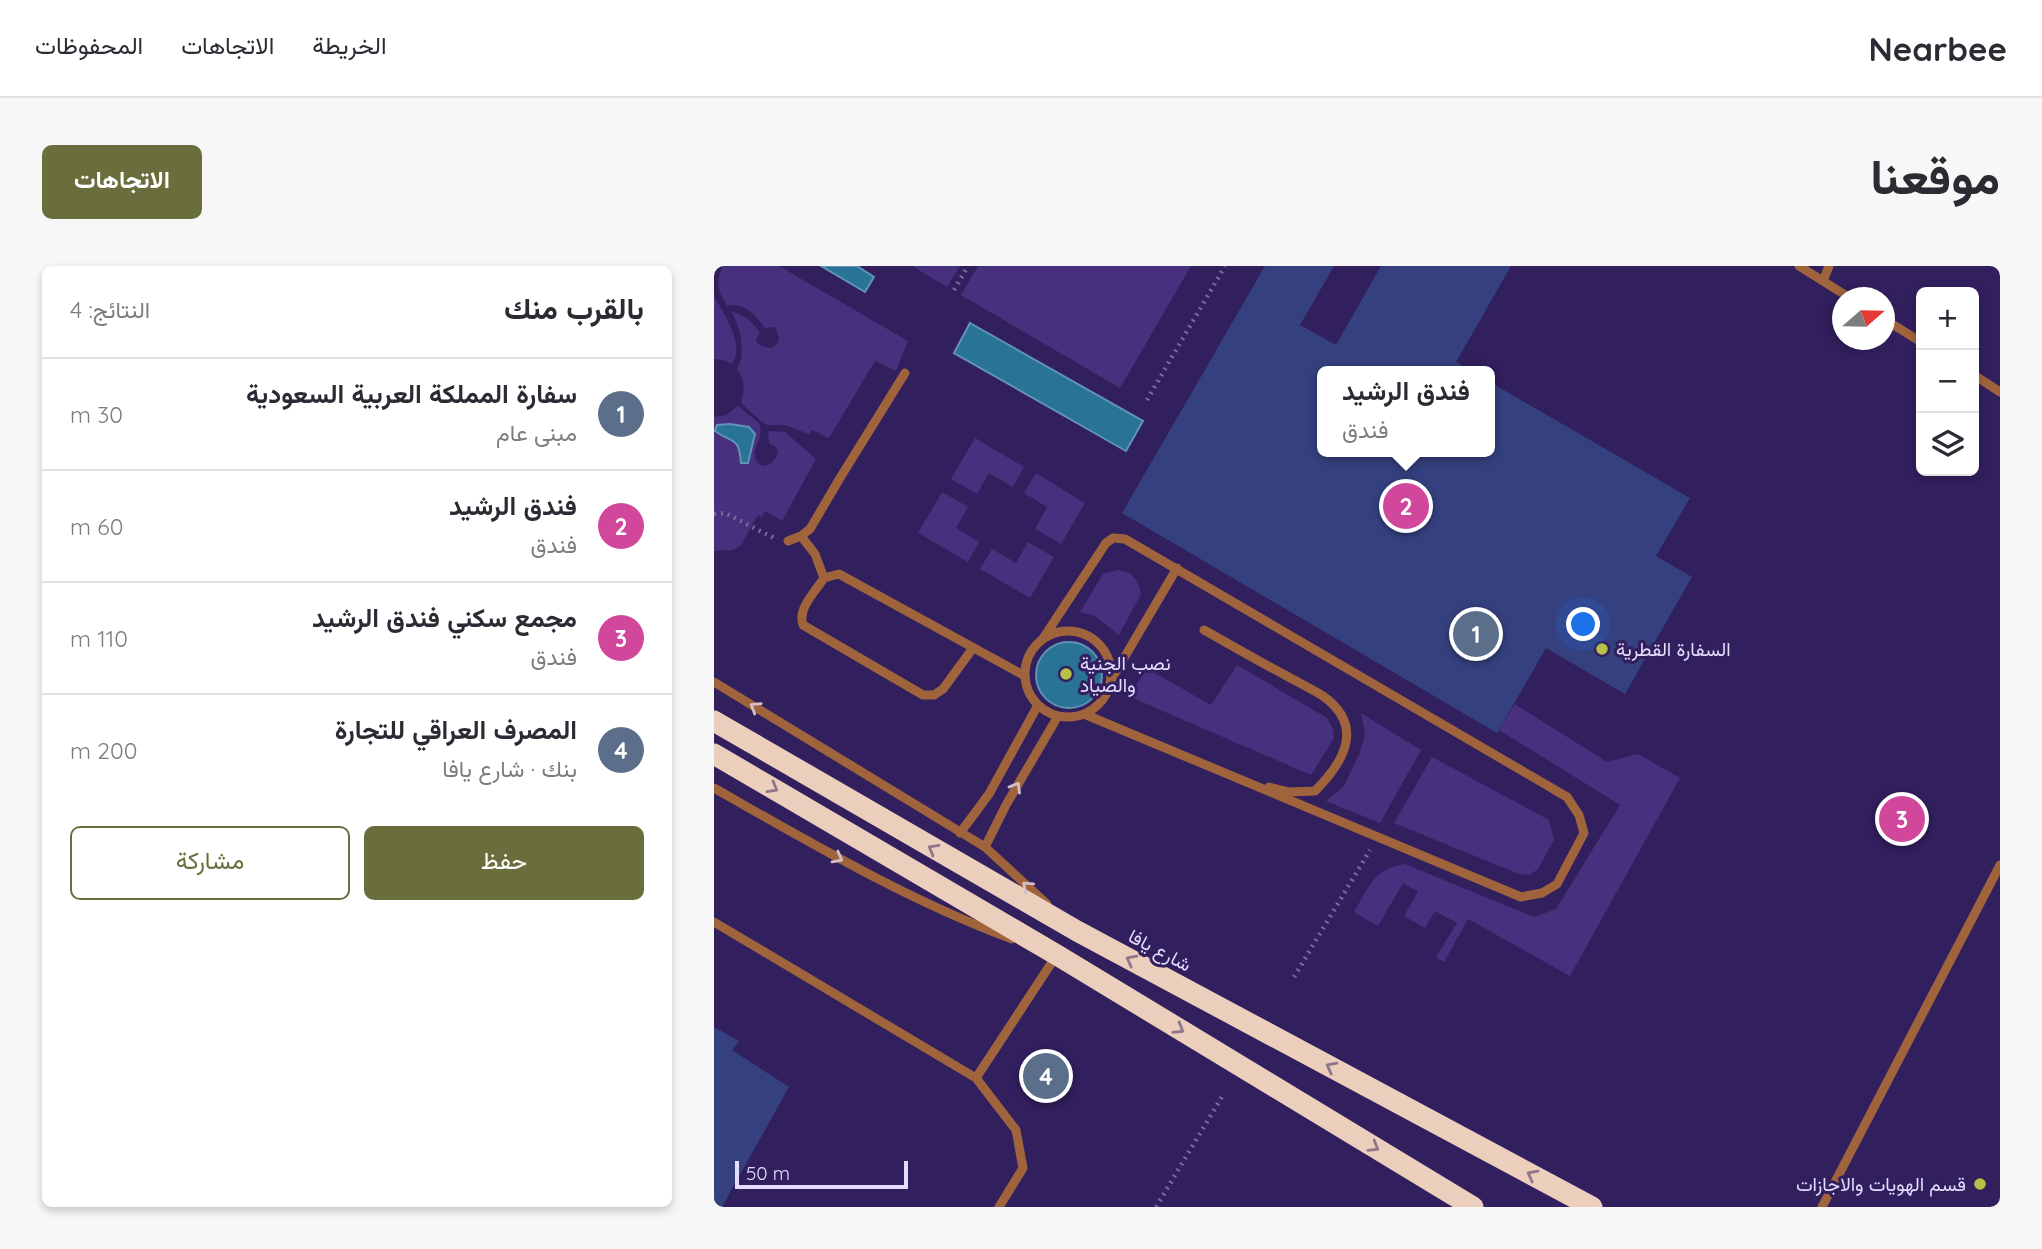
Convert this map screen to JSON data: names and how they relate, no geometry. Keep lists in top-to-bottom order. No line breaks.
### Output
{"streets":{"highway":["شارع يافا"]},"places":["السفارة القطرية","نصب الجنية والصياد","قسم الهويات والاجازات"],"scale_bar":"50 m","north":"right","page":{"header":"Nearbee","nav":["الخريطة","الاتجاهات","المحفوظات"],"title":"موقعنا","buttons":["الاتجاهات",["حفظ","مشاركة"]],"heading":["بالقرب منك","النتائج: 4"],"map_buttons":["+","−"],"list":[{"mark":"1","name":"سفارة المملكة العربية السعودية","note":"مبنى عام","value":"30 m"},{"mark":"2","name":"فندق الرشيد","note":"فندق","value":"60 m"},{"mark":"3","name":"مجمع سكني فندق الرشيد","note":"فندق","value":"110 m"},{"mark":"4","name":"المصرف العراقي للتجارة","note":"بنك · شارع يافا","value":"200 m"}],"popup":["فندق الرشيد","فندق"],"pins":["2","1","3","4"],"scale":"50 m"}}
